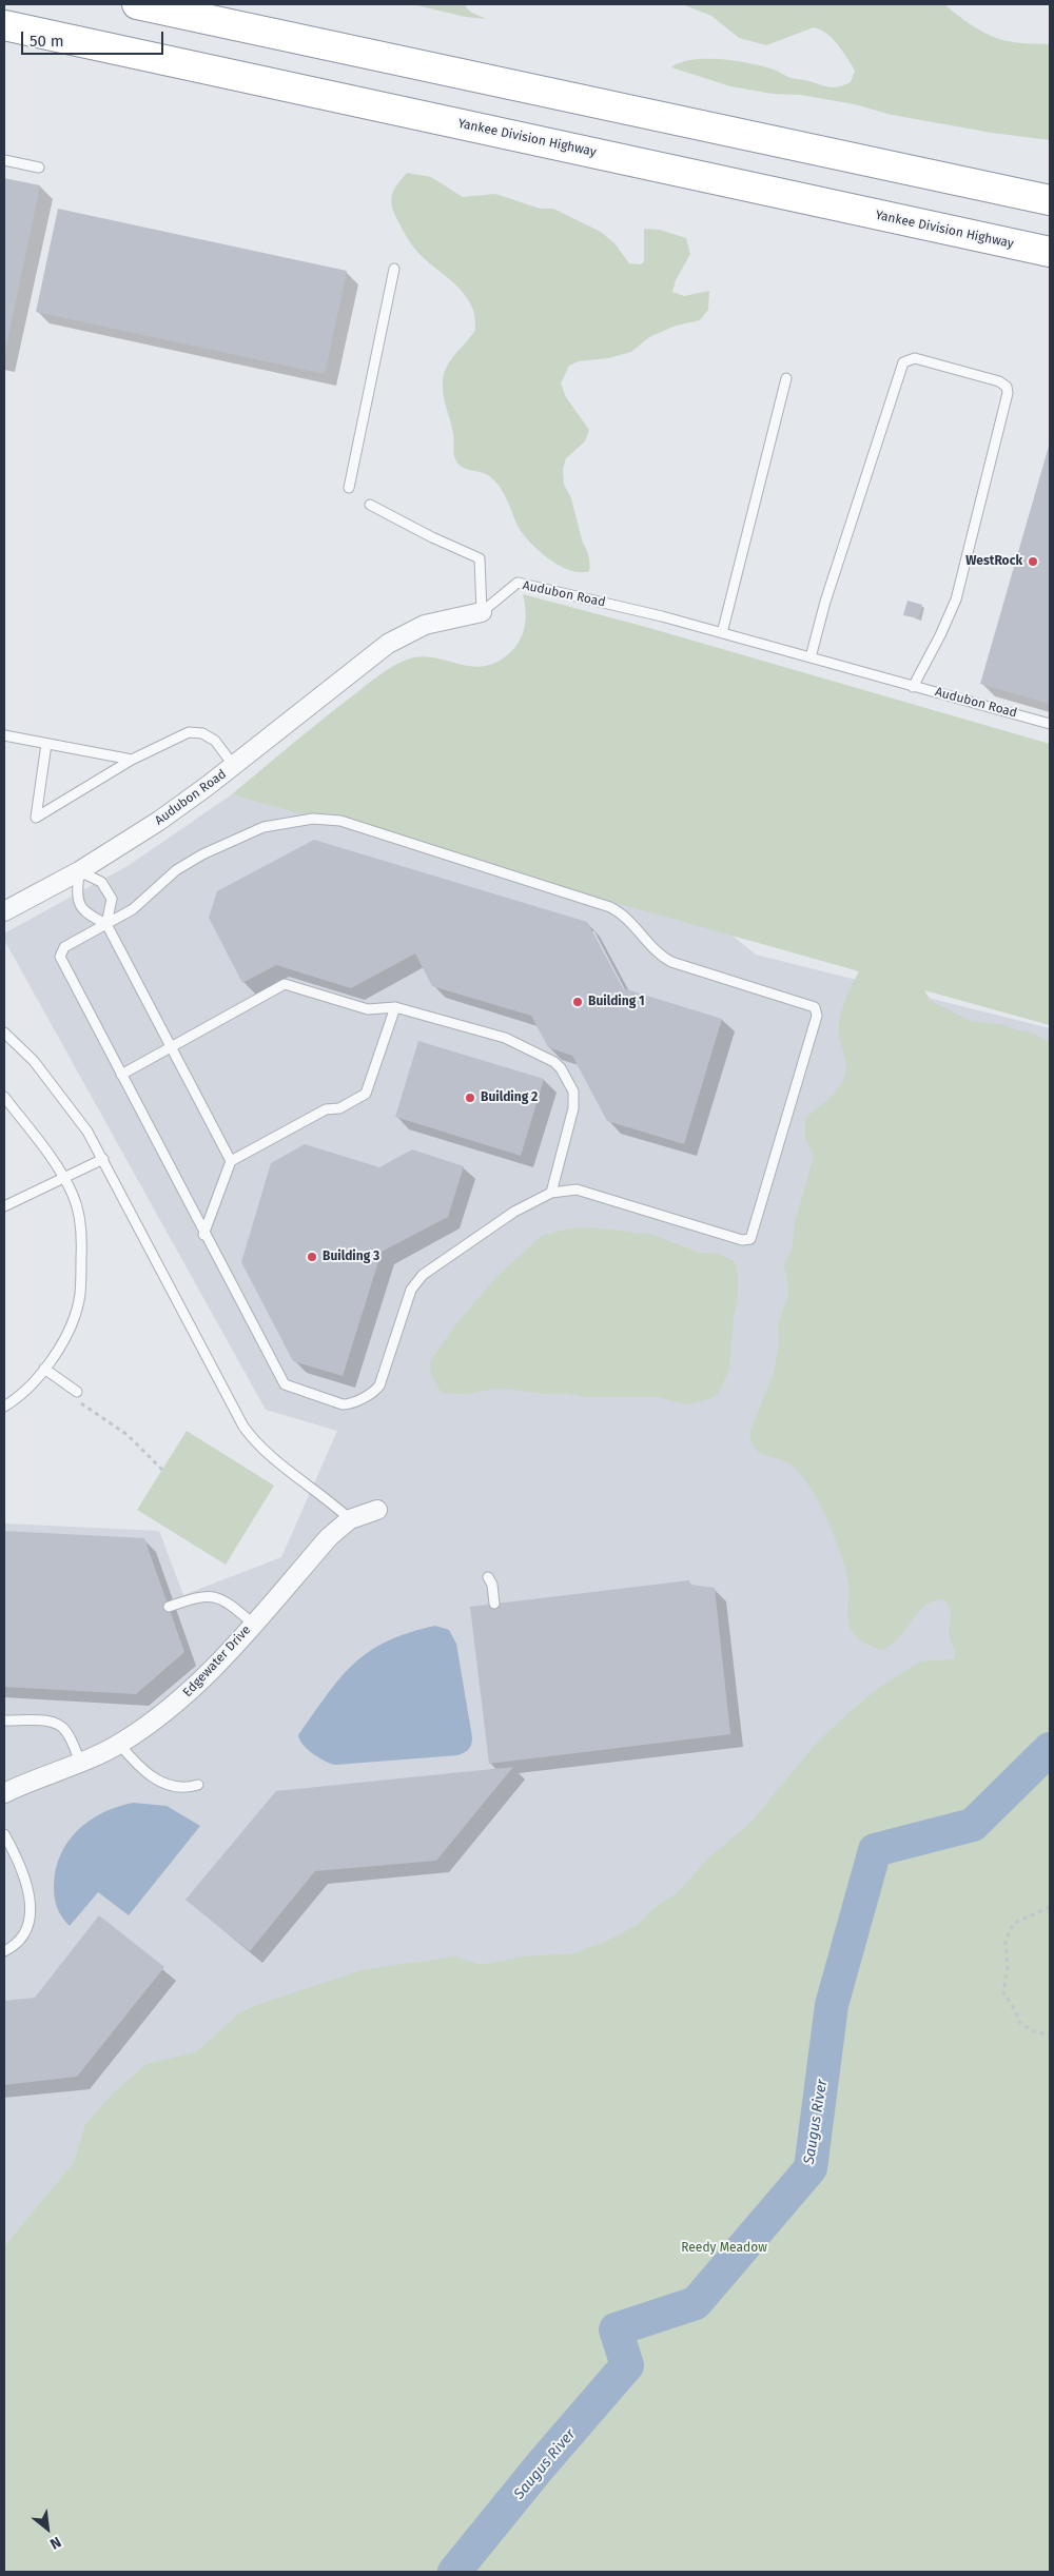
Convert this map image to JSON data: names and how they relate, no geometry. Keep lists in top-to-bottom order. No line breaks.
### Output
{"streets":{"highway":["Yankee Division Highway"],"street":["Audubon Road","Edgewater Drive"]},"water":["Saugus River"],"parks":["Reedy Meadow"],"places":["WestRock","Building 1","Building 2","Building 3"],"scale_bar":"50 m","north":"bottom right"}
